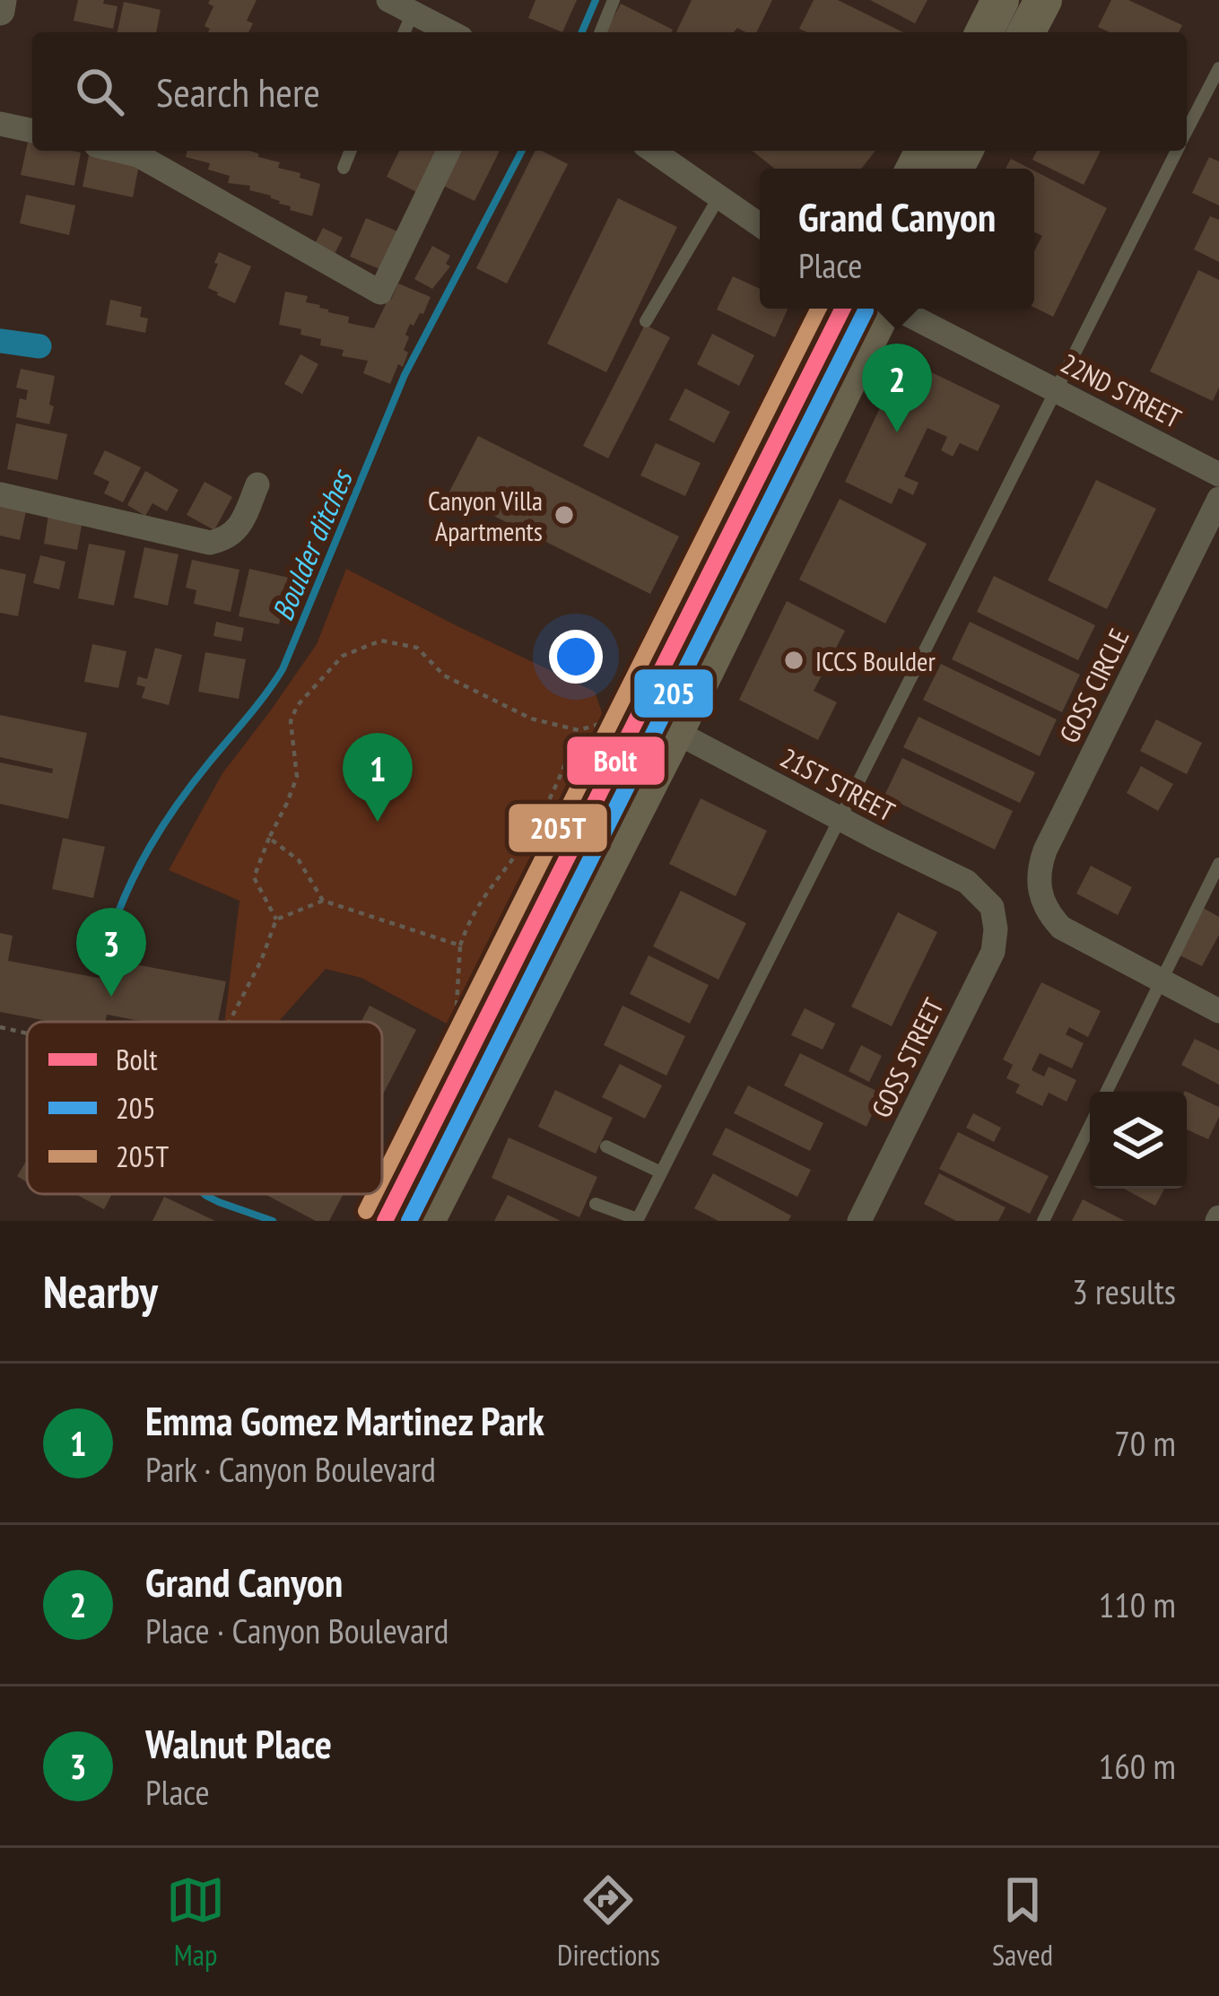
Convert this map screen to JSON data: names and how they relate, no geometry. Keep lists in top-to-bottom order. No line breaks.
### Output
{"streets":{"street":["22ND STREET","GOSS CIRCLE","21ST STREET","GOSS STREET"]},"crossings":[["21ST STREET","GOSS STREET"]],"water":["Boulder ditches"],"places":["Canyon Villa Apartments","ICCS Boulder"],"lines":["transit line Bolt","transit line 205T","transit line 205"],"legend":["Bolt","205","205T"],"page":{"search":"Search here","popup":["Grand Canyon","Place"],"pins":["2","1","3"],"heading":["Nearby","3 results"],"list":[{"mark":"1","name":"Emma Gomez Martinez Park","note":"Park · Canyon Boulevard","value":"70 m"},{"mark":"2","name":"Grand Canyon","note":"Place · Canyon Boulevard","value":"110 m"},{"mark":"3","name":"Walnut Place","note":"Place","value":"160 m"}],"nav":["Map","Directions","Saved"]}}
